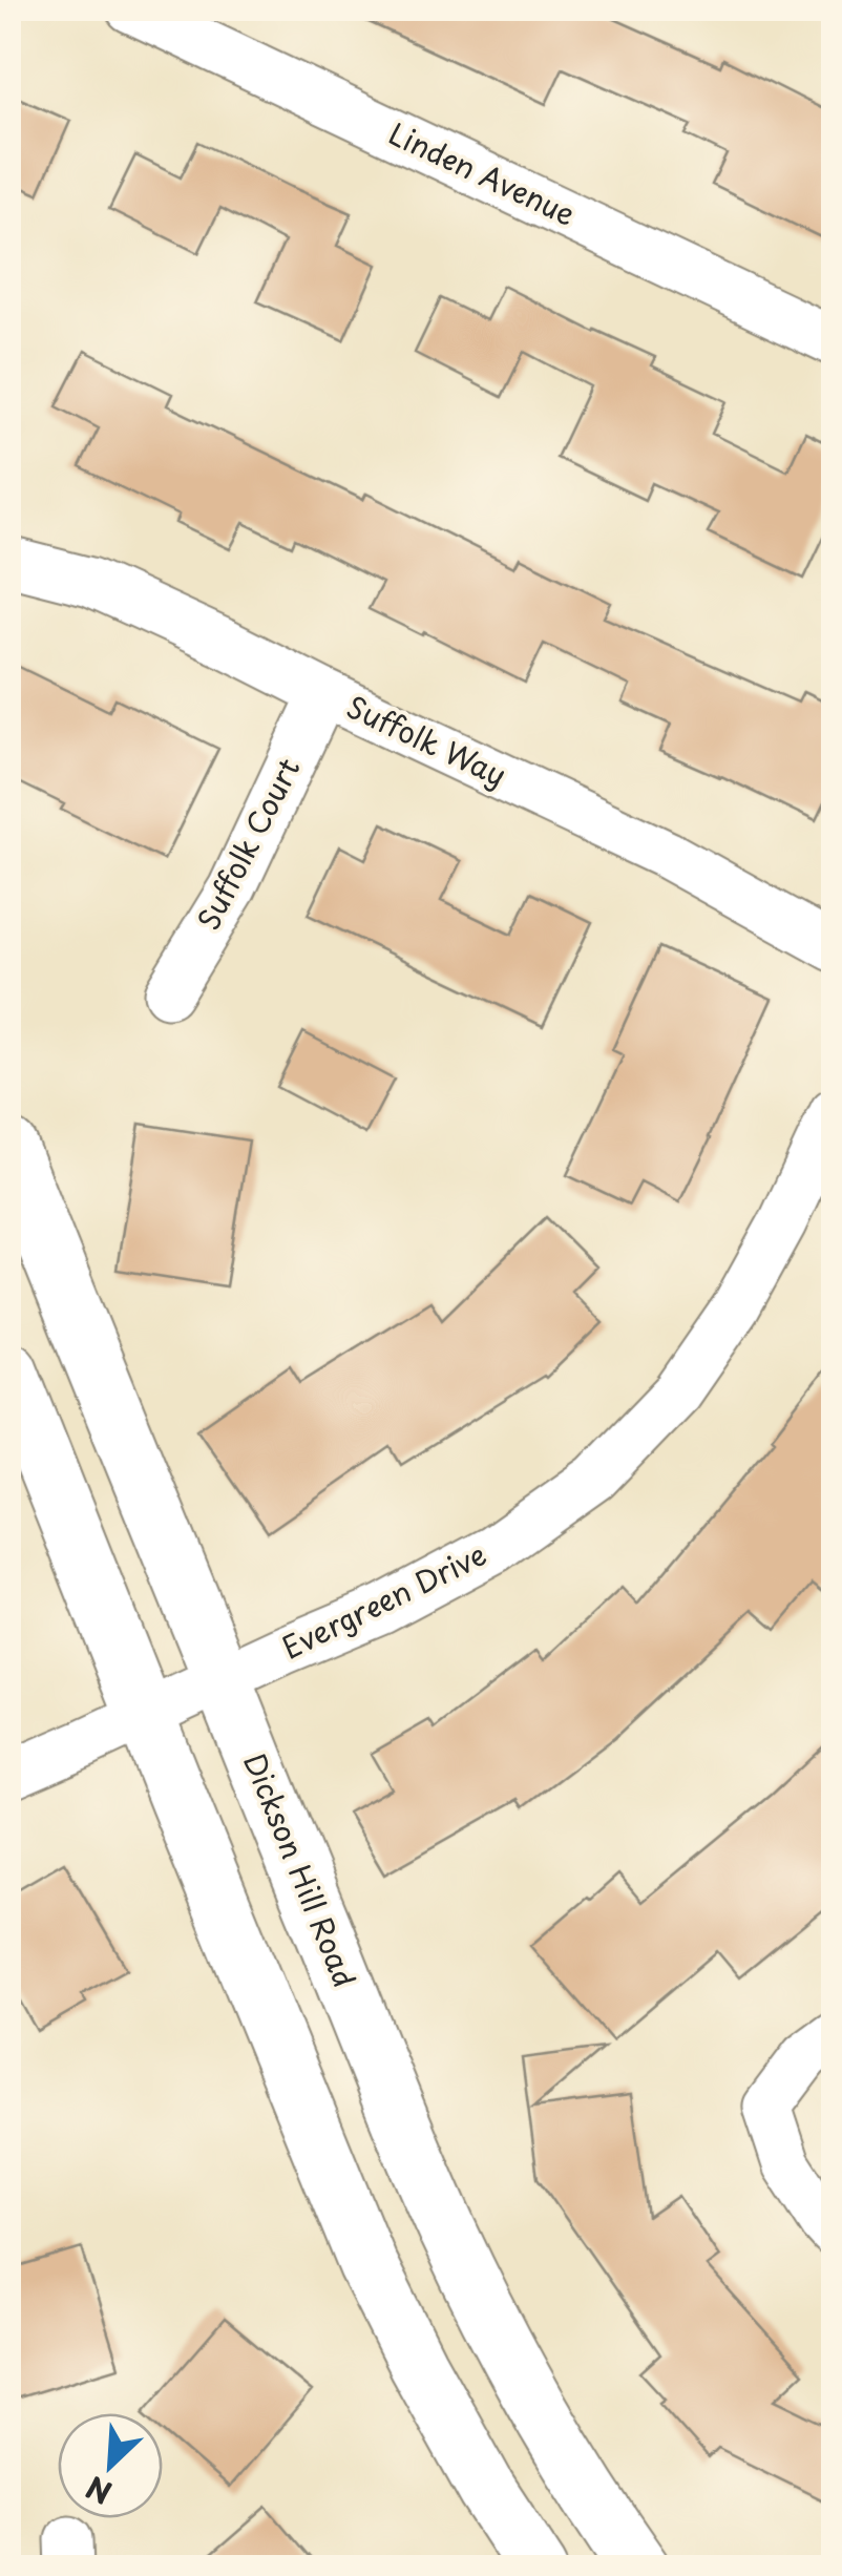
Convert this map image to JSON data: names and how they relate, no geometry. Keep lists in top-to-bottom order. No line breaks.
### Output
{"streets":{"street":["Linden Avenue","Suffolk Way","Suffolk Court","Evergreen Drive","Dickson Hill Road"]},"crossings":[["Suffolk Way","Suffolk Court"],["Evergreen Drive","Dickson Hill Road"]],"north":"bottom left"}
